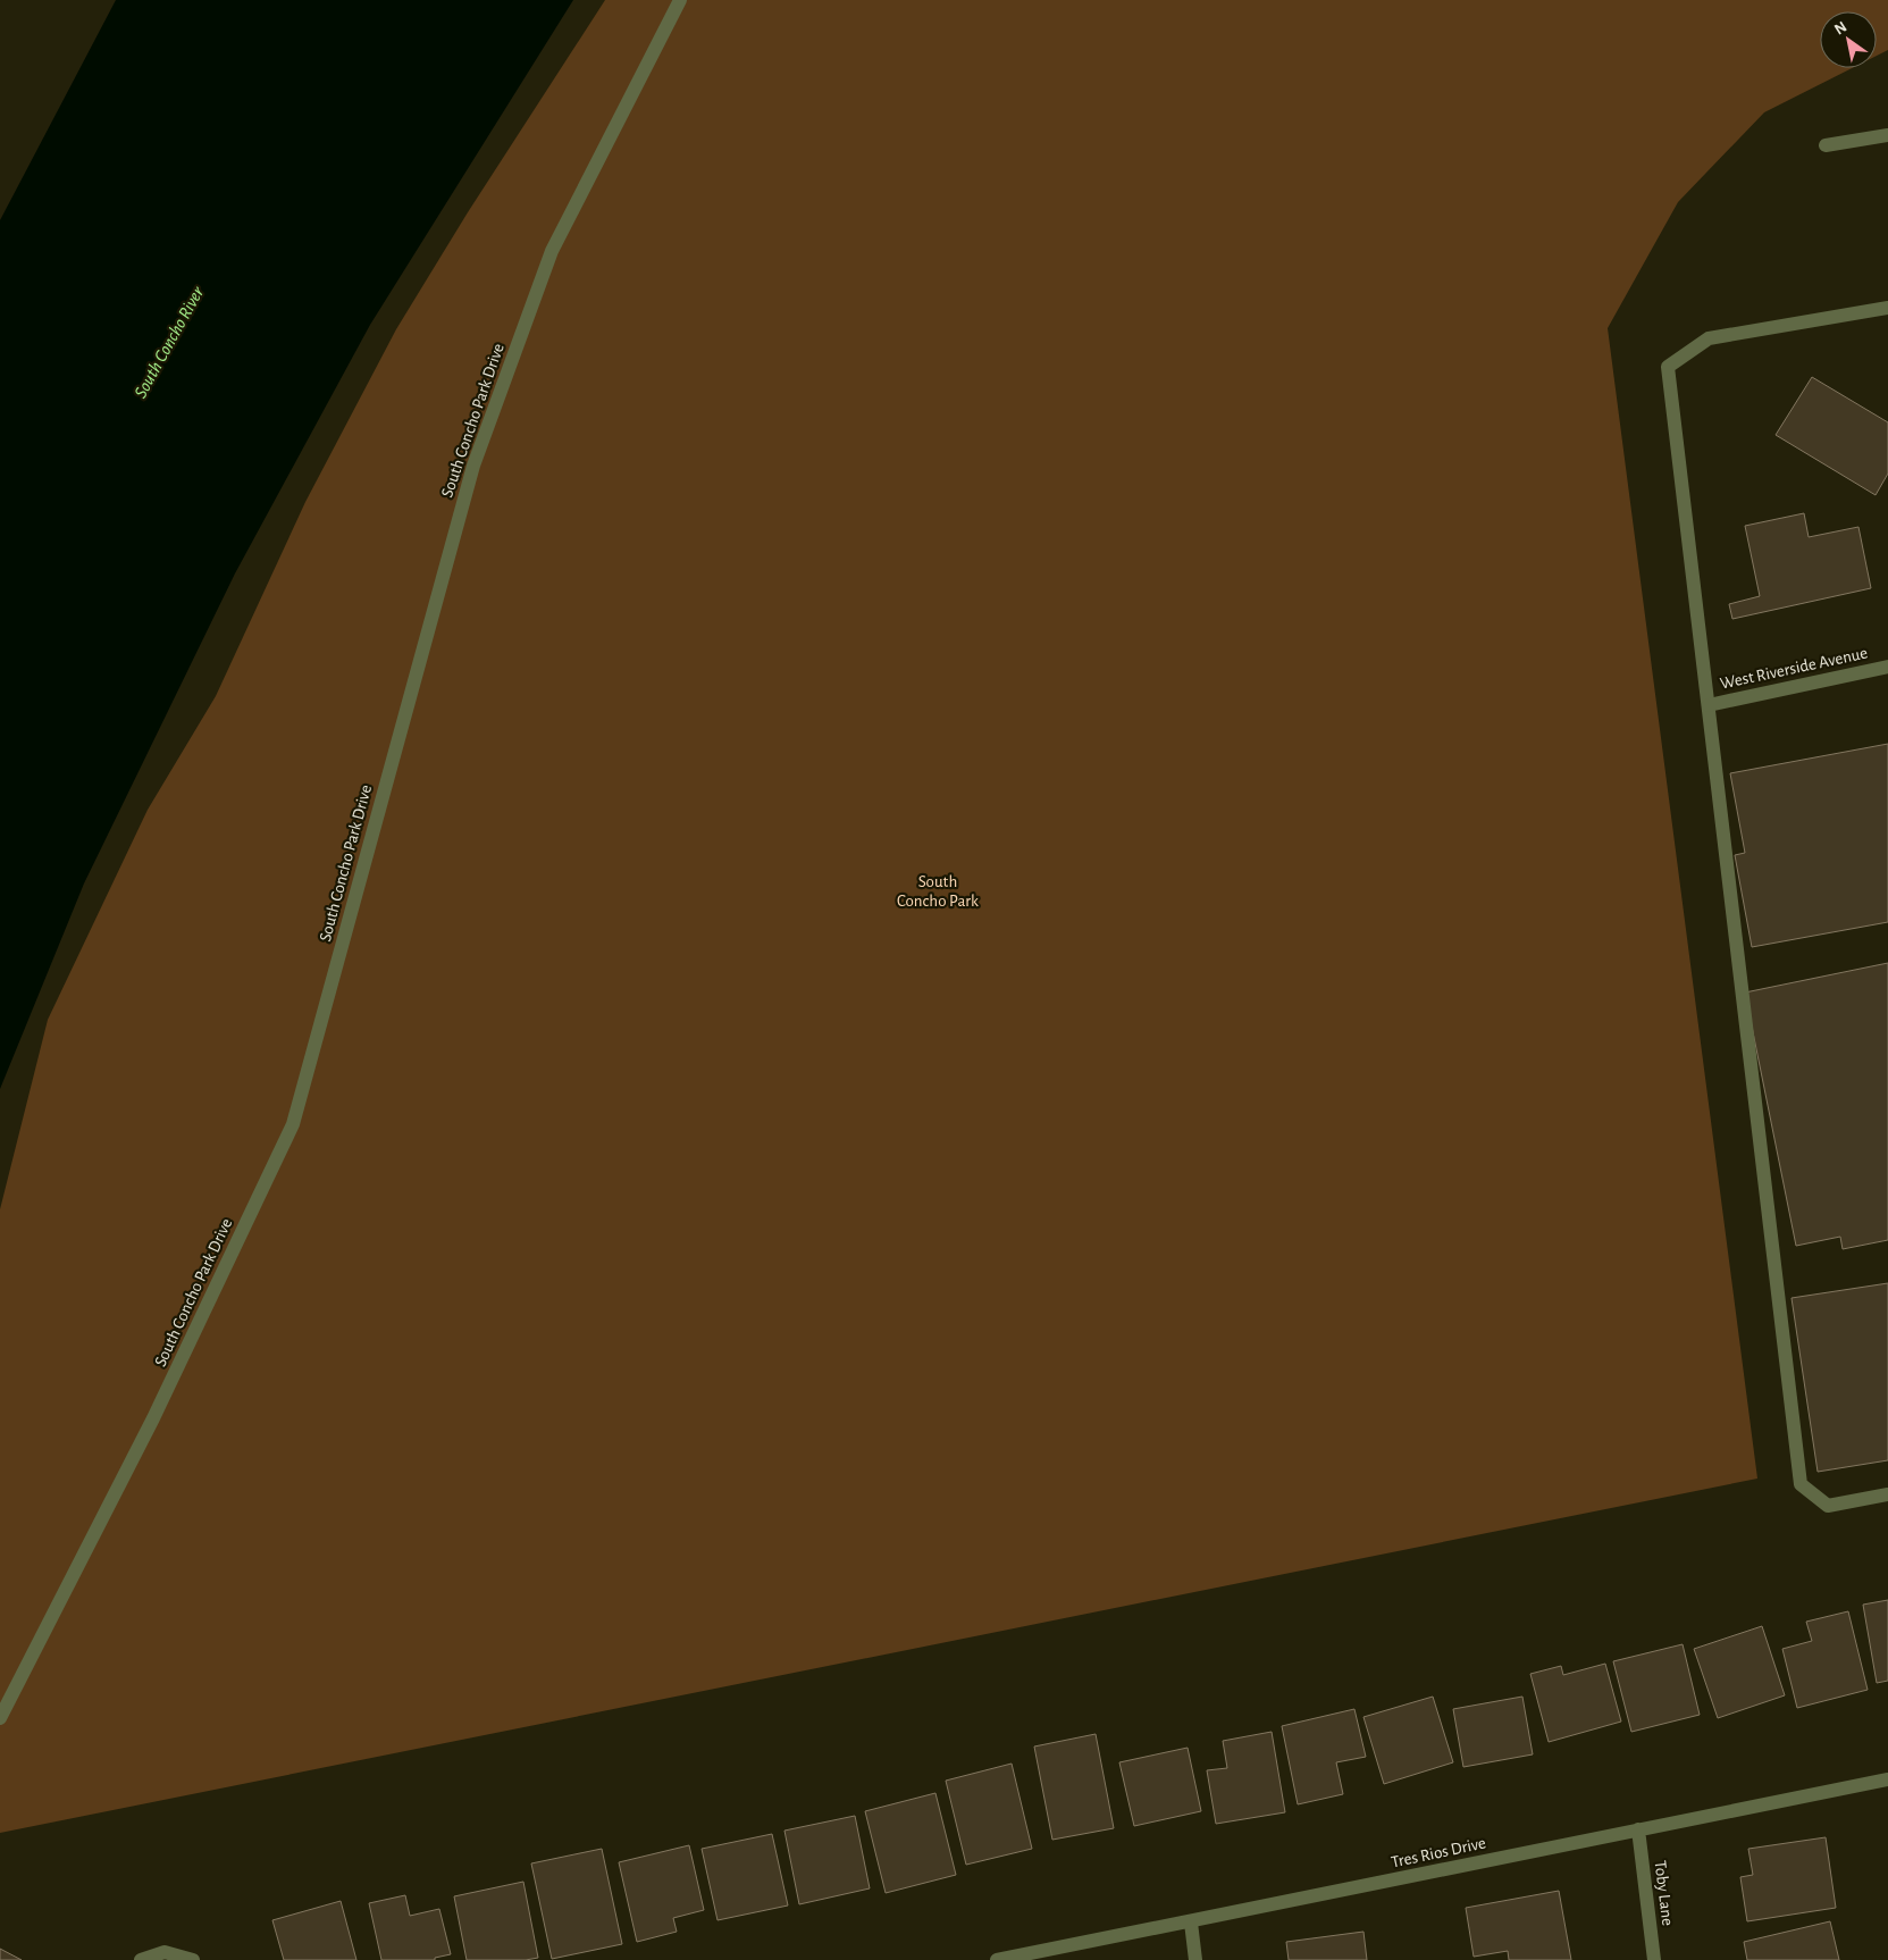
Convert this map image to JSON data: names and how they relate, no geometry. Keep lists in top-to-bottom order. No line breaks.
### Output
{"streets":{"street":["South Concho Park Drive","West Riverside Avenue","Tres Rios Drive","Toby Lane"]},"crossings":[["Tres Rios Drive","Toby Lane"]],"water":["South Concho River"],"parks":["South Concho Park"],"north":"top left"}
